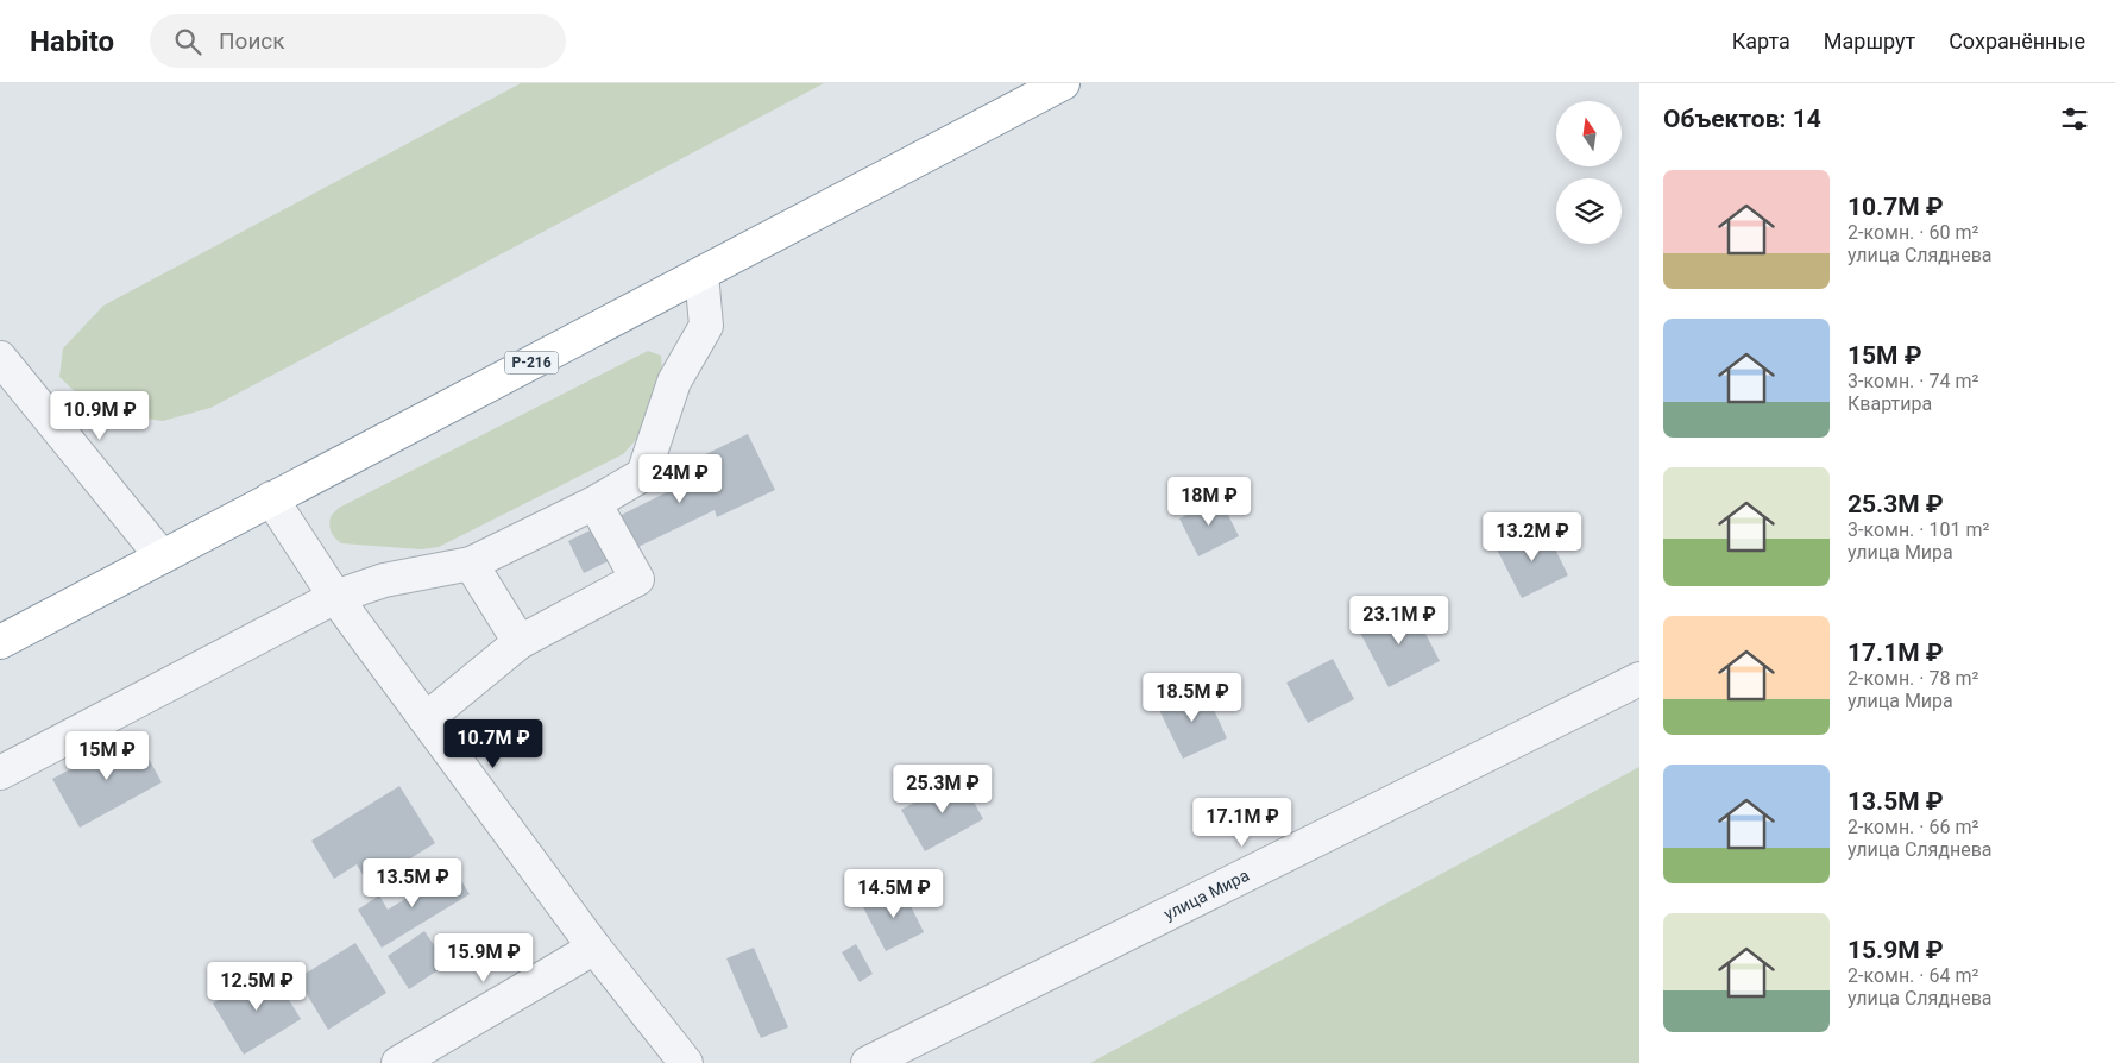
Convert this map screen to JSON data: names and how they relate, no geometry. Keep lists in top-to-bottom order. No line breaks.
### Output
{"streets":{"highway":["Р-216"],"street":["улица Мира"]},"north":"top","page":{"header":"Habito","search":"Поиск","nav":["Карта","Маршрут","Сохранённые"],"heading":"Объектов: 14","list":[{"name":"10.7M ₽","note":"2-комн. · 60 m² · улица Сляднева"},{"name":"15M ₽","note":"3-комн. · 74 m² · Квартира"},{"name":"25.3M ₽","note":"3-комн. · 101 m² · улица Мира"},{"name":"17.1M ₽","note":"2-комн. · 78 m² · улица Мира"},{"name":"13.5M ₽","note":"2-комн. · 66 m² · улица Сляднева"},{"name":"15.9M ₽","note":"2-комн. · 64 m² · улица Сляднева"}],"price":["10.9M ₽","24M ₽","18M ₽","13.2M ₽","23.1M ₽","18.5M ₽","10.7M ₽","15M ₽","25.3M ₽","17.1M ₽","13.5M ₽","14.5M ₽","15.9M ₽","12.5M ₽"]}}
